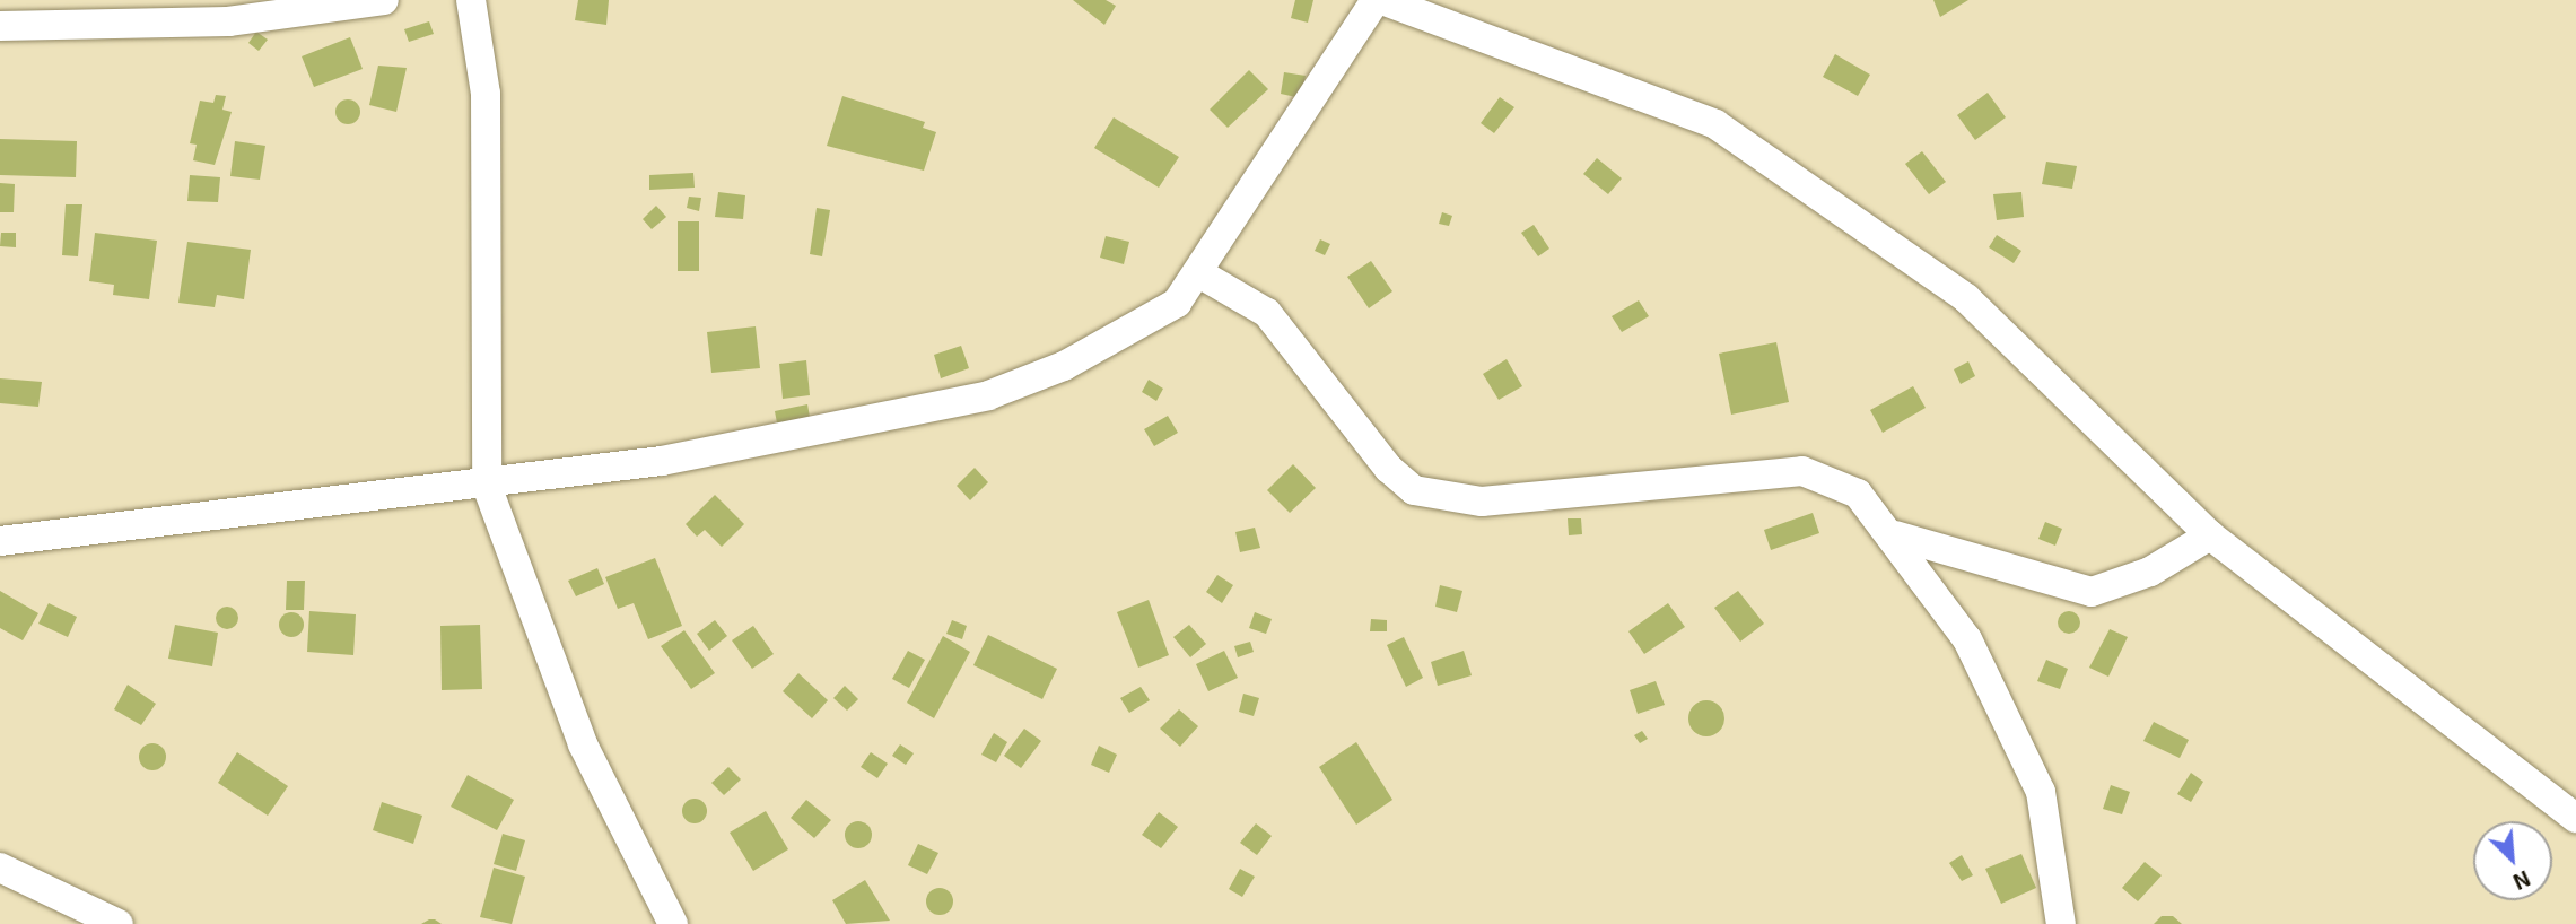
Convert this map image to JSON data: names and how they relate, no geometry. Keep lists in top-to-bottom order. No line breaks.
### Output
{"north":"bottom right"}
